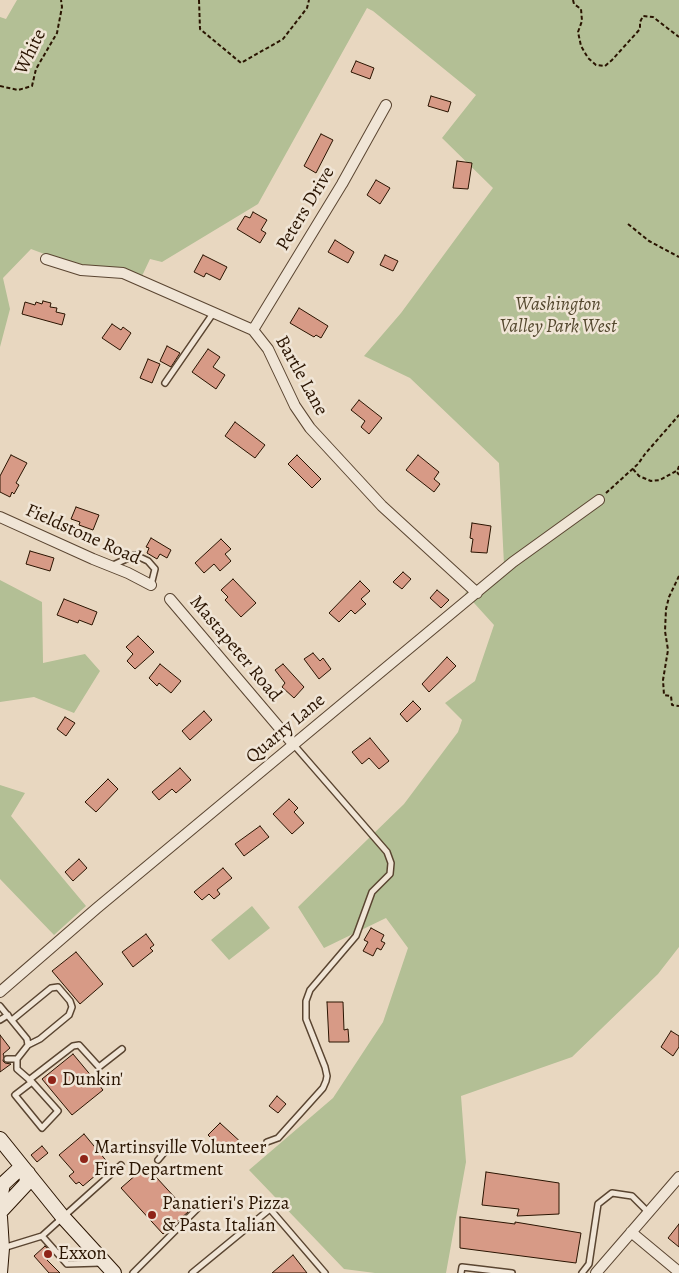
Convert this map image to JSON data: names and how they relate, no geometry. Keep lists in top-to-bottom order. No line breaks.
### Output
{"streets":{"street":["Peters Drive","Bartle Lane","Fieldstone Road","Mastapeter Road","Quarry Lane"],"path":["White"]},"crossings":[["Peters Drive","Bartle Lane"],["Bartle Lane","Quarry Lane"],["Mastapeter Road","Quarry Lane"]],"parks":["Washington Valley Park West"],"places":["Dunkin'","Martinsville Volunteer Fire Department","Panatieri's Pizza & Pasta Italian","Exxon"]}
